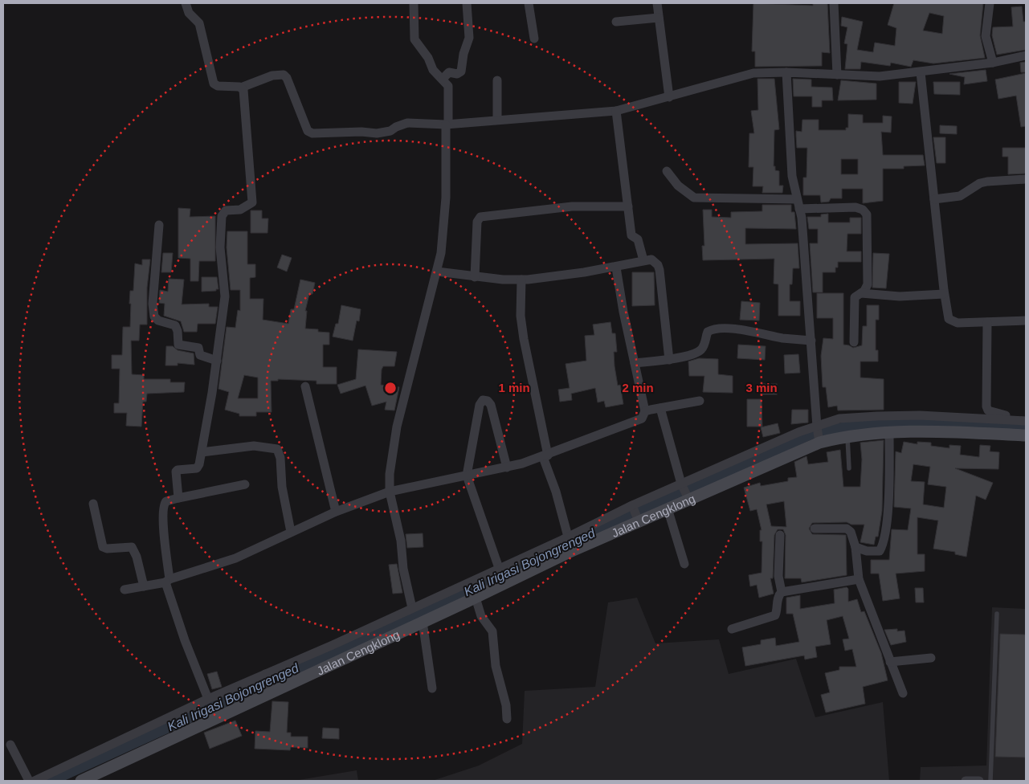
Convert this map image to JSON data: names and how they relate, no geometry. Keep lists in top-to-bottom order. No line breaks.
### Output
{"streets":{"main road":["Jalan Cengklong"]},"water":["Kali Irigasi Bojongrenged"],"rings":["1 min","2 min","3 min"]}
